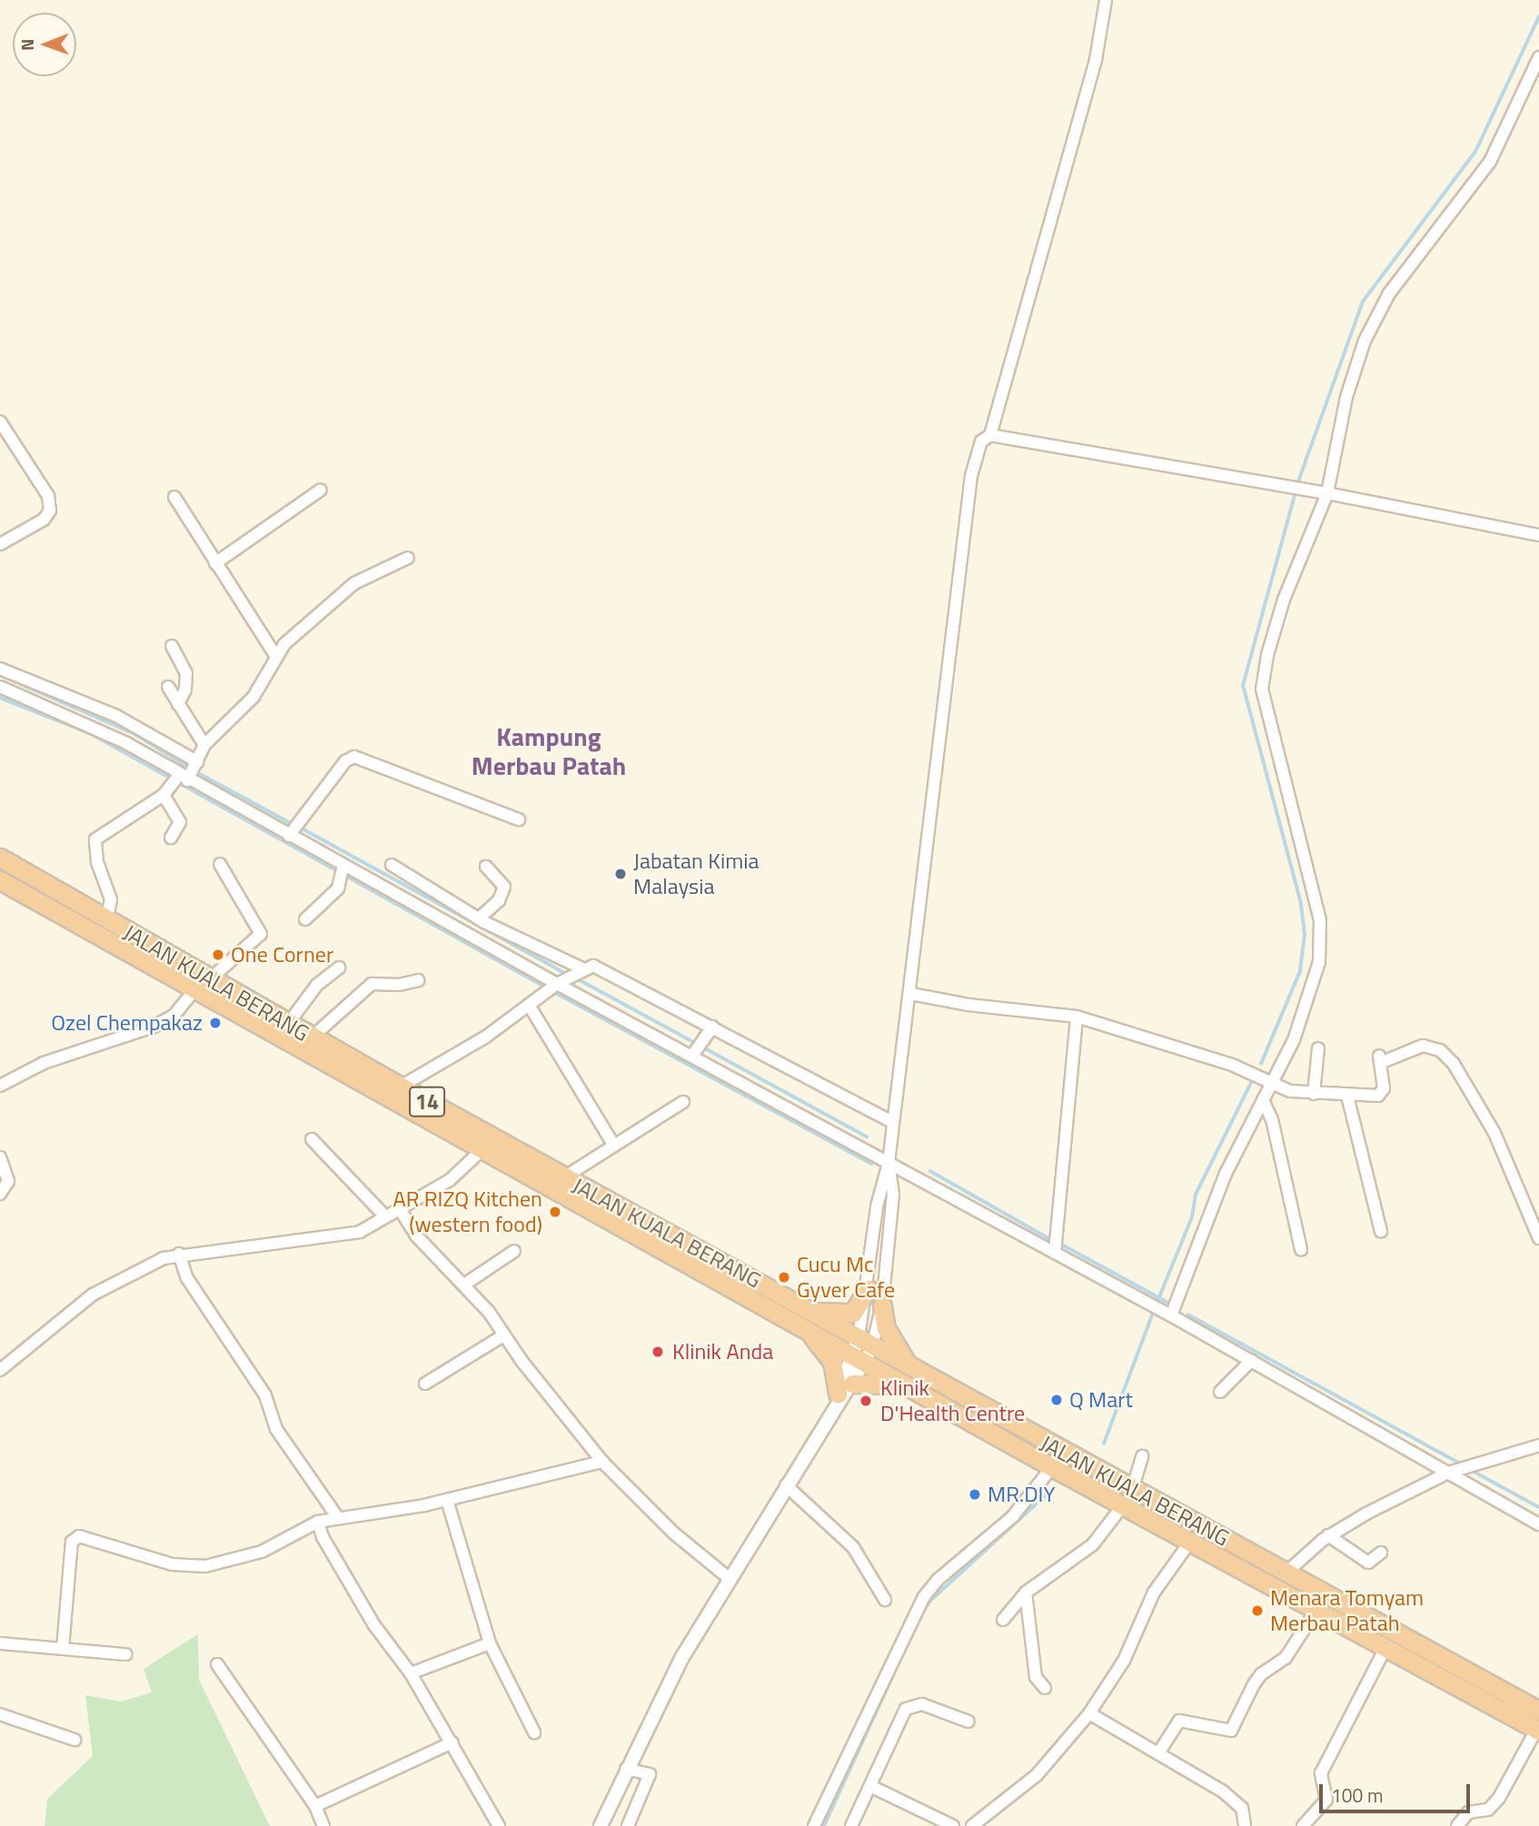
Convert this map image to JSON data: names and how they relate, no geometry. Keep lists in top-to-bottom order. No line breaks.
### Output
{"streets":{"highway":["JALAN KUALA BERANG","14"]},"districts":["Kampung Merbau Patah"],"places":["Jabatan Kimia Malaysia","One Corner","Ozel Chempakaz","AR RIZQ Kitchen (western food)","Cucu Mc Gyver Cafe","Klinik Anda","Q Mart","Klinik D'Health Centre","MR.DIY","Menara Tomyam Merbau Patah"],"scale_bar":"100 m","north":"left"}
